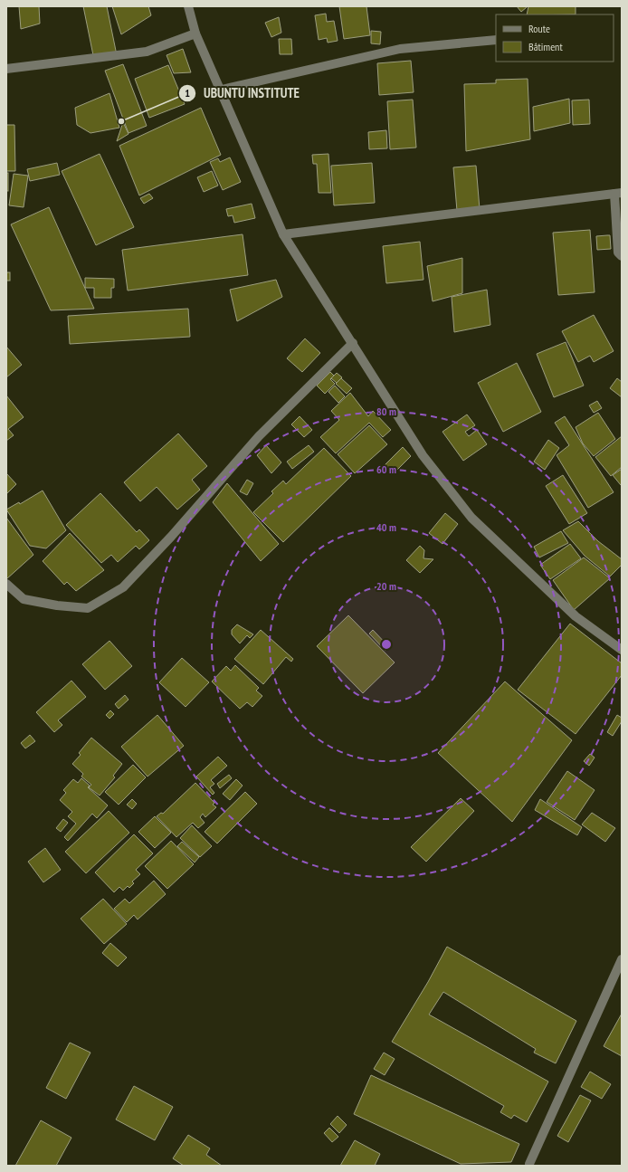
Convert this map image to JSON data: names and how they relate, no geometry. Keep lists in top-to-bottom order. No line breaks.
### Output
{"places":["UBUNTU INSTITUTE"],"legend":["Route","Bâtiment"],"rings":["80 m","60 m","40 m","20 m"]}
